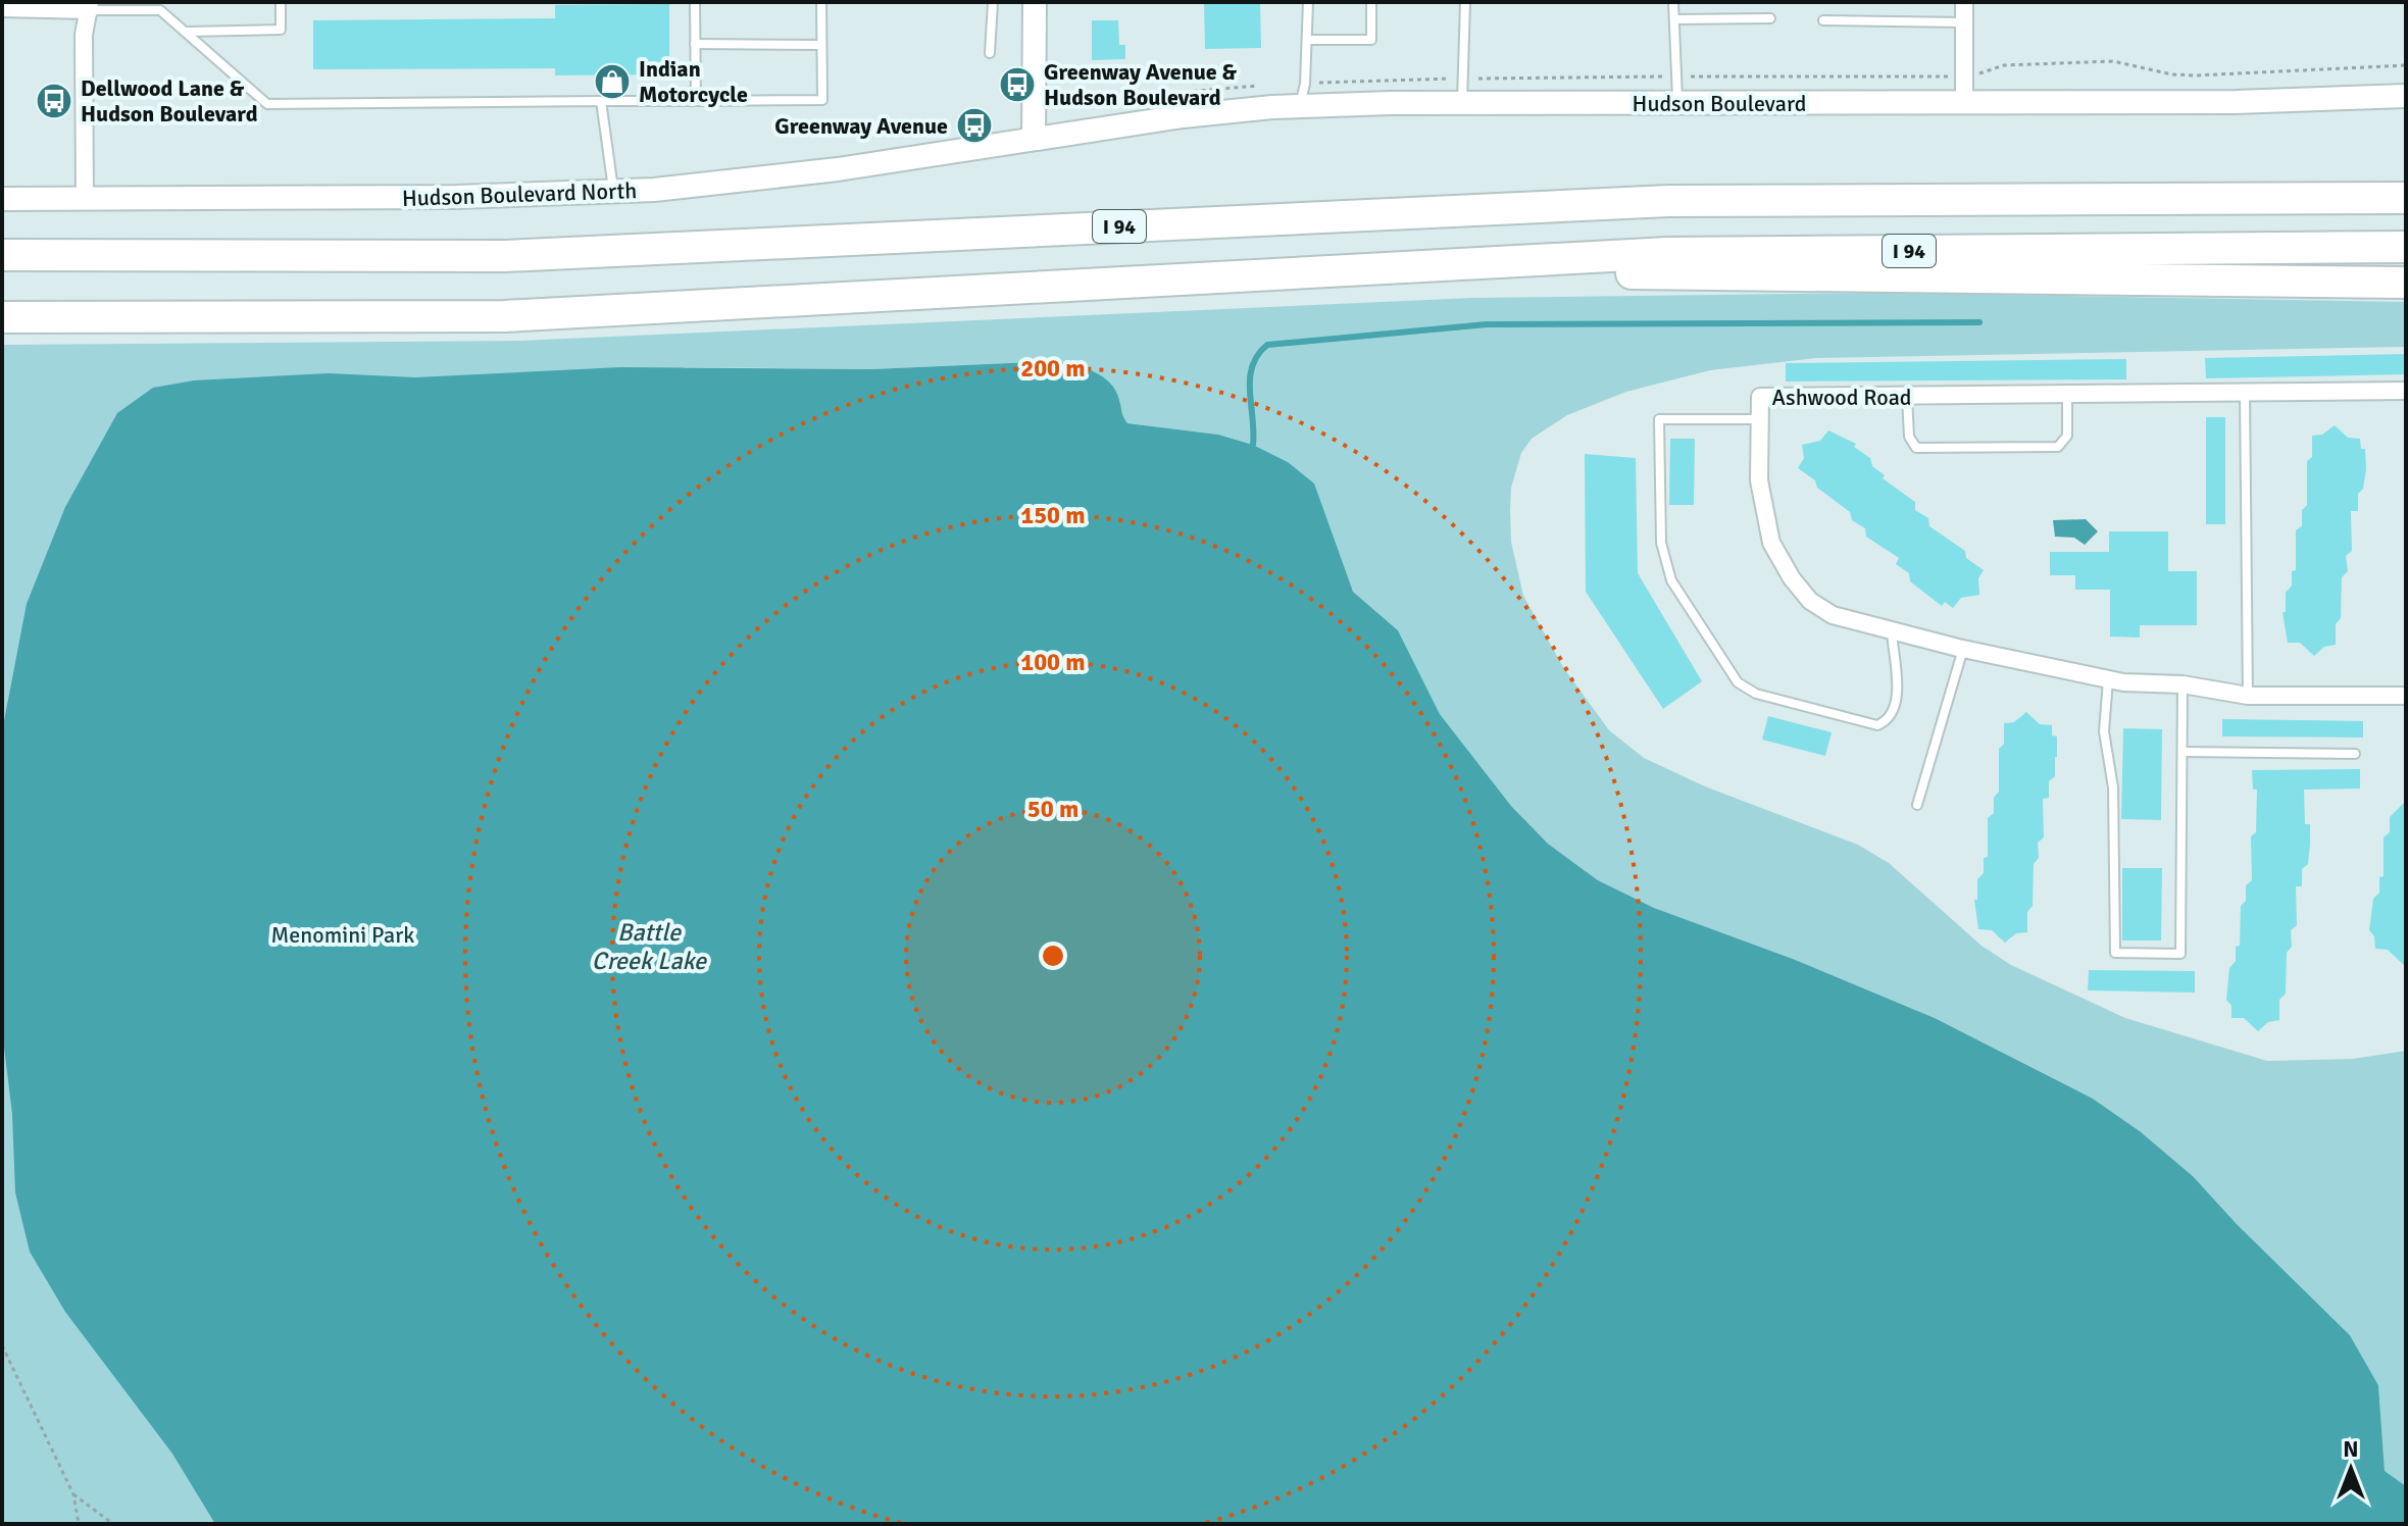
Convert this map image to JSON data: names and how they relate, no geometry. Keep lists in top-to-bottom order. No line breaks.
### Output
{"streets":{"highway":["I 94"],"street":["Hudson Boulevard","Hudson Boulevard North","Ashwood Road"]},"crossings":[["Hudson Boulevard","Hudson Boulevard North"]],"water":["Battle Creek Lake"],"parks":["Menomini Park"],"places":{"shop":["Indian Motorcycle"],"bus stop":["Greenway Avenue & Hudson Boulevard","Dellwood Lane & Hudson Boulevard","Greenway Avenue"]},"north":"top","rings":["200 m","150 m","100 m","50 m"]}
